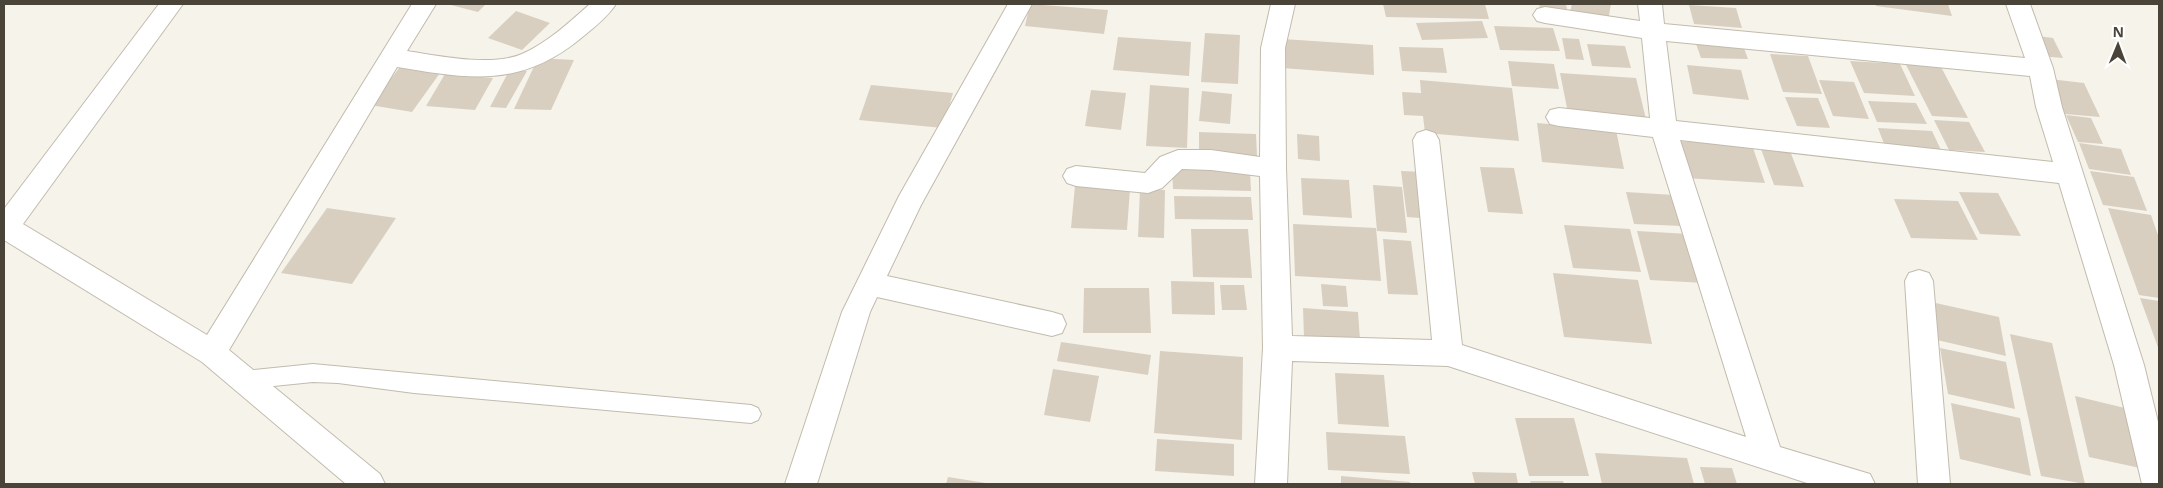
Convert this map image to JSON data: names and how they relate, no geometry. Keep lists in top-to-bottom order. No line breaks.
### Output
{"north":"top"}
